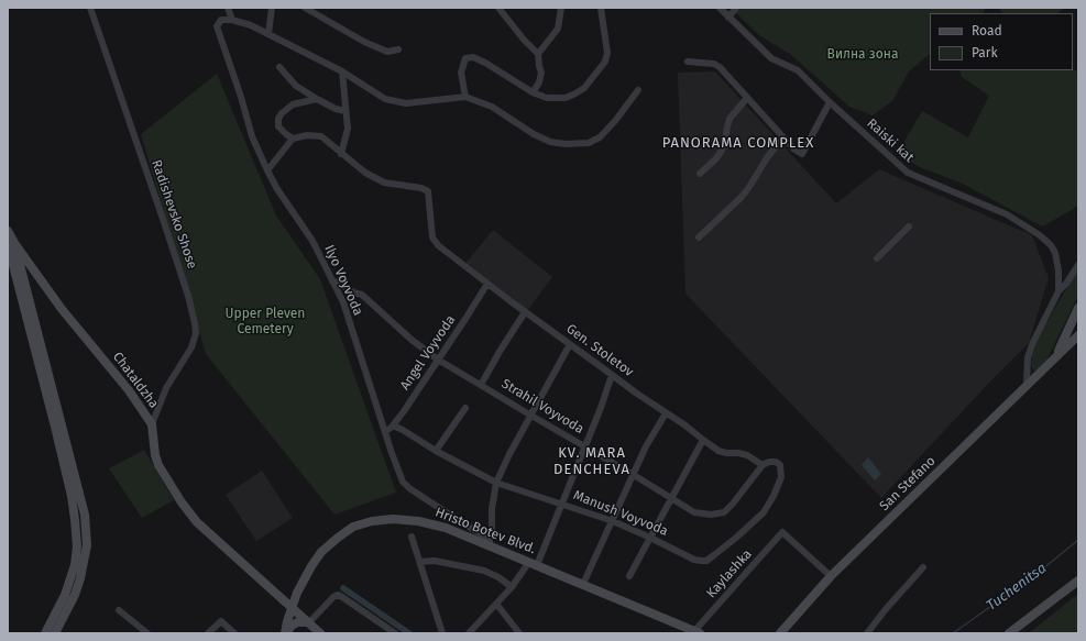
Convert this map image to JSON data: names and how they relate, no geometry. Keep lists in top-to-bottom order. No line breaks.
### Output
{"streets":{"street":["Raiski kat","Radishevsko Shose","Ilyo Voyvoda","Gen. Stoletov","Angel Voyvoda","Chataldzha","Strahil Voyvoda","San Stefano","Manush Voyvoda","Hristo Botev Blvd.","Kaylashka"]},"crossings":[["Radishevsko Shose","Chataldzha"],["Ilyo Voyvoda","Angel Voyvoda"],["Ilyo Voyvoda","Strahil Voyvoda"],["Ilyo Voyvoda","Hristo Botev Blvd."],["Gen. Stoletov","Angel Voyvoda"],["Gen. Stoletov","Strahil Voyvoda"],["Gen. Stoletov","Manush Voyvoda"],["Angel Voyvoda","Strahil Voyvoda"],["Angel Voyvoda","Manush Voyvoda"],["Chataldzha","Hristo Botev Blvd."],["Strahil Voyvoda","Manush Voyvoda"],["San Stefano","Kaylashka"],["Hristo Botev Blvd.","Kaylashka"]],"districts":["PANORAMA COMPLEX","KV. MARA DENCHEVA"],"water":["Tuchenitsa"],"parks":["Вилна зона","Upper Pleven Cemetery"],"legend":["Road","Park"]}
